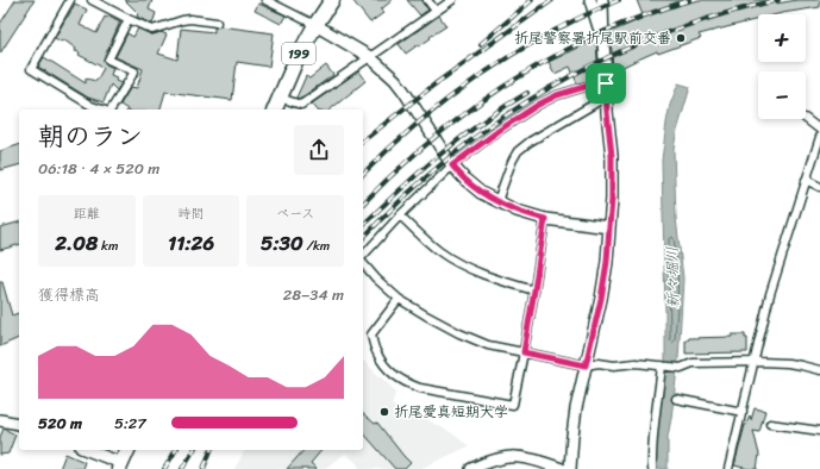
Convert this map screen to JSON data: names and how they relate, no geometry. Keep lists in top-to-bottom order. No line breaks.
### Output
{"streets":{"highway":["199"]},"water":["新々堀川"],"places":["折尾警察署折尾駅前交番","折尾愛真短期大学"],"page":{"map_buttons":["+","−"],"heading":["朝のラン","06:18 · 4 × 520 m"],"stats":[["距離","2.08 km"],["時間","11:26"],["ペース","5:30 /km"]],"chart":["獲得標高","28–34 m"],"list":[{"name":"520 m","note":"5:27"}]}}
